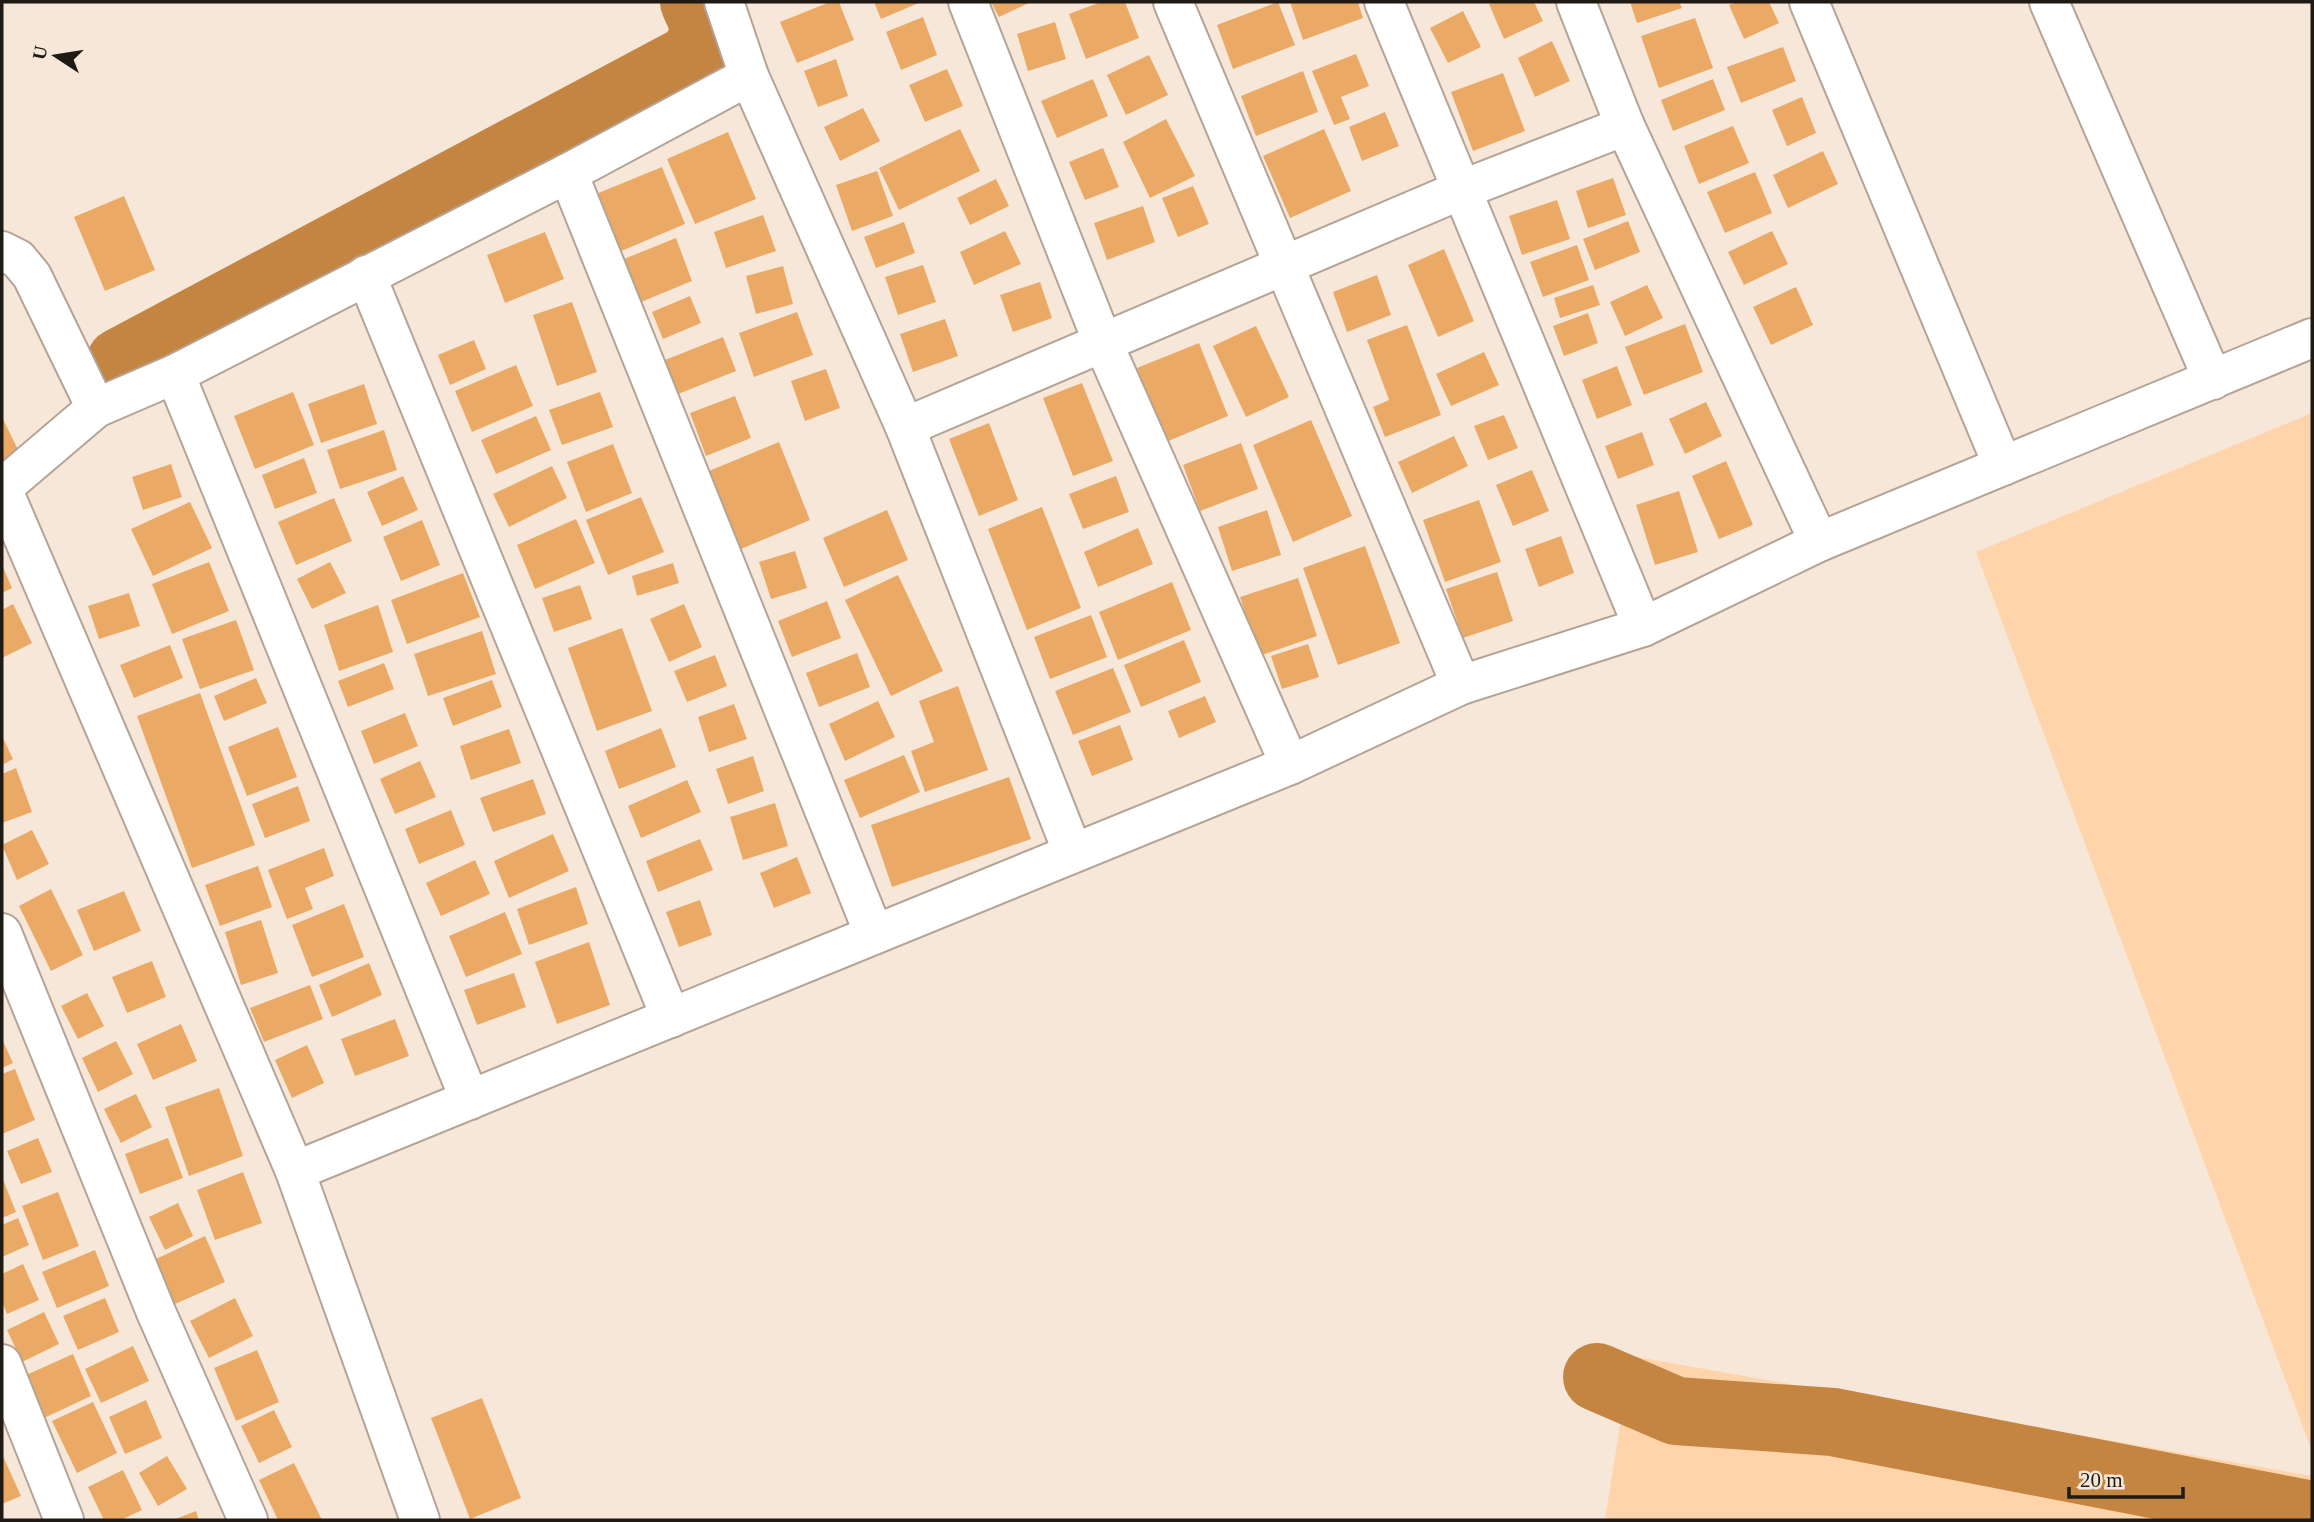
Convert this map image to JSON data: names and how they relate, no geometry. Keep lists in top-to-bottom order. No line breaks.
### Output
{"scale_bar":"20 m","north":"left"}
